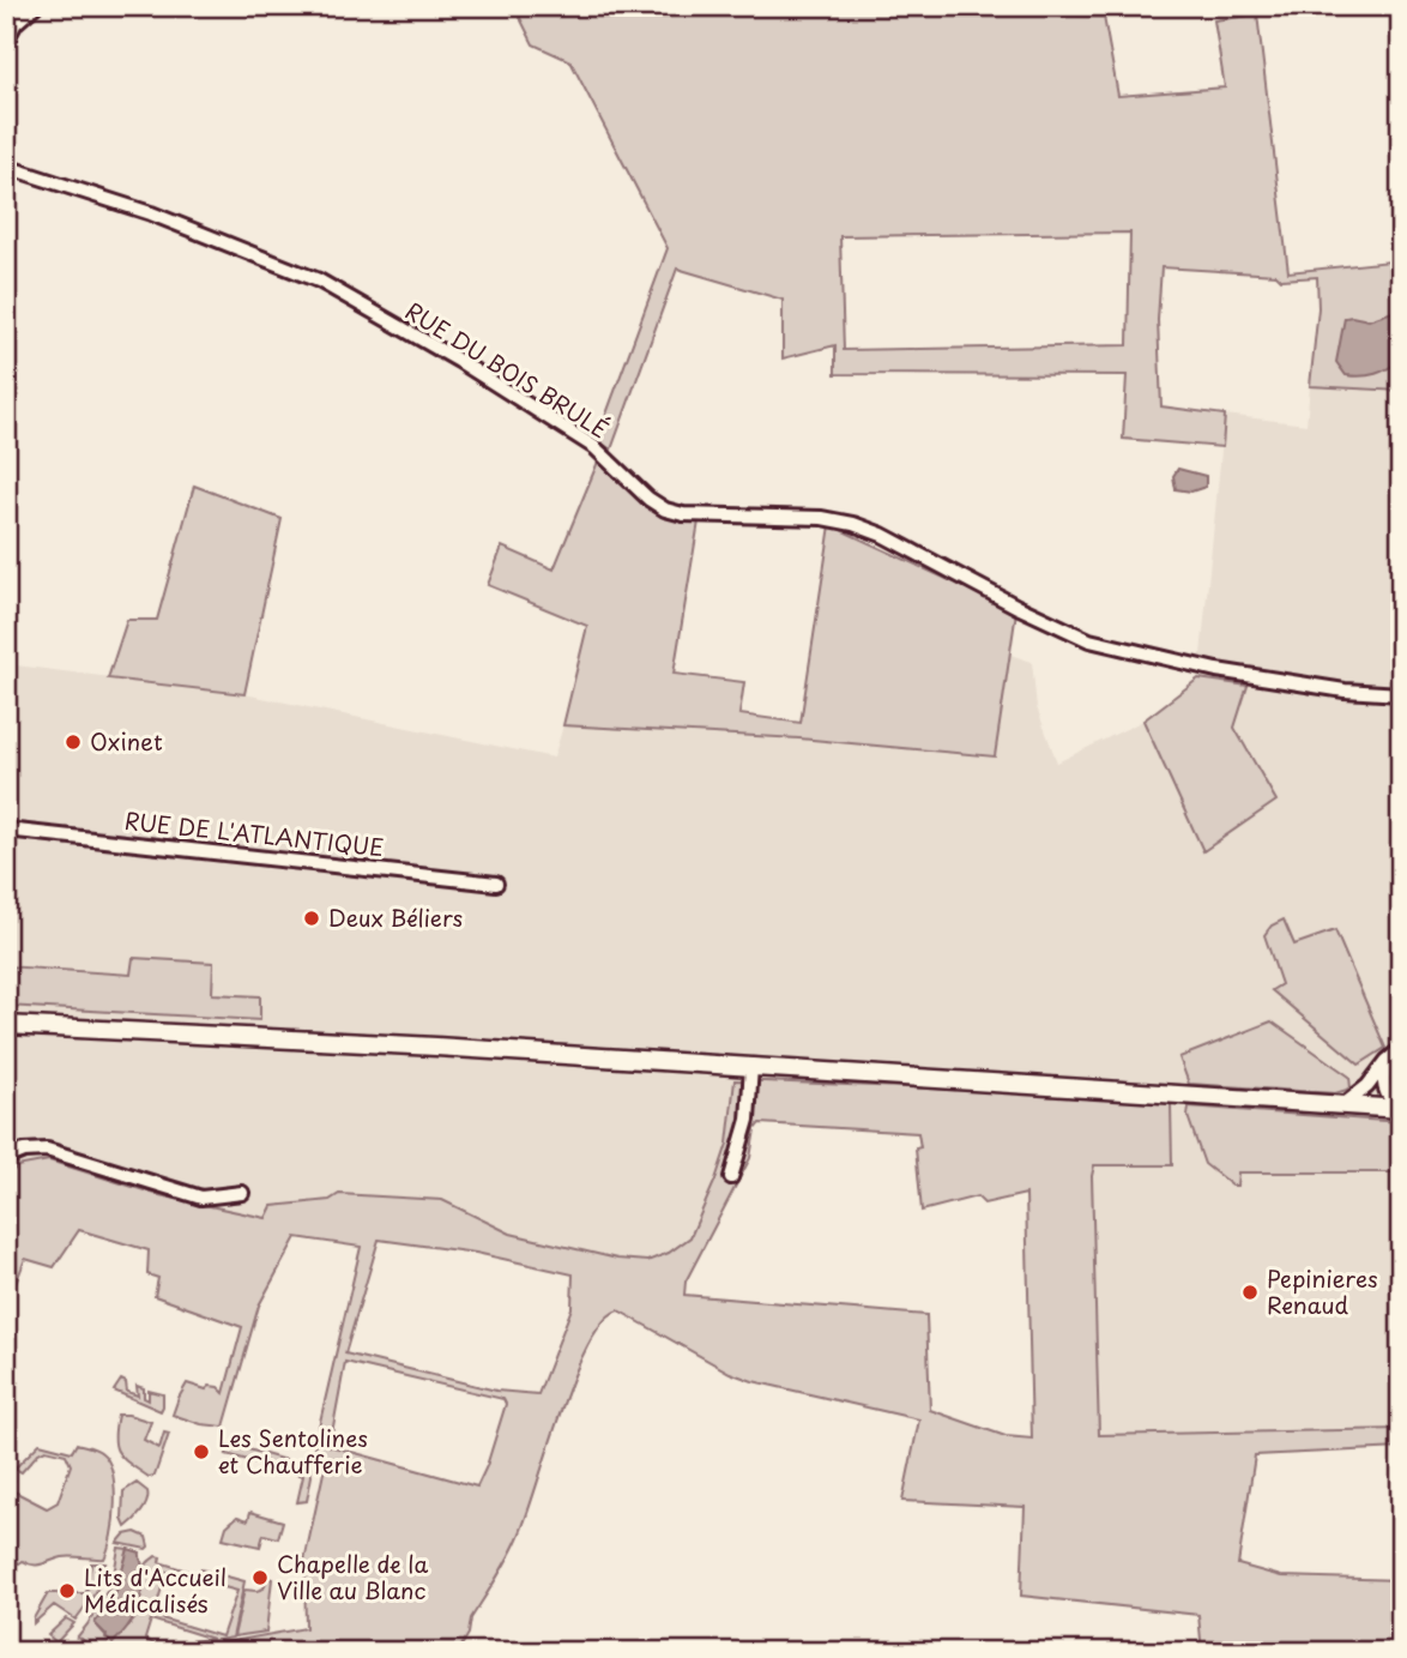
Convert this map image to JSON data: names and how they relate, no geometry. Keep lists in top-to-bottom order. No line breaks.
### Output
{"streets":{"street":["RUE DU BOIS BRULÉ","RUE DE L'ATLANTIQUE"]},"places":["Oxinet","Deux Béliers","Pepinieres Renaud","Les Sentolines et Chaufferie","Chapelle de la Ville au Blanc","Lits d'Accueil Médicalisés"]}
